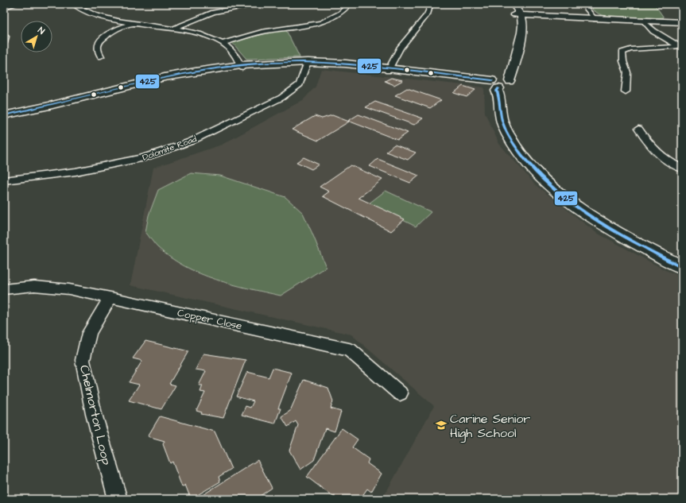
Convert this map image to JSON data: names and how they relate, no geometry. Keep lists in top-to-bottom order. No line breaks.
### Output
{"streets":{"street":["Dolomite Road","Copper Close","Chelmorton Loop"]},"crossings":[["Copper Close","Chelmorton Loop"]],"places":{"school or university":["Carine Senior High School"]},"lines":["transit line 425"],"north":"top right"}
